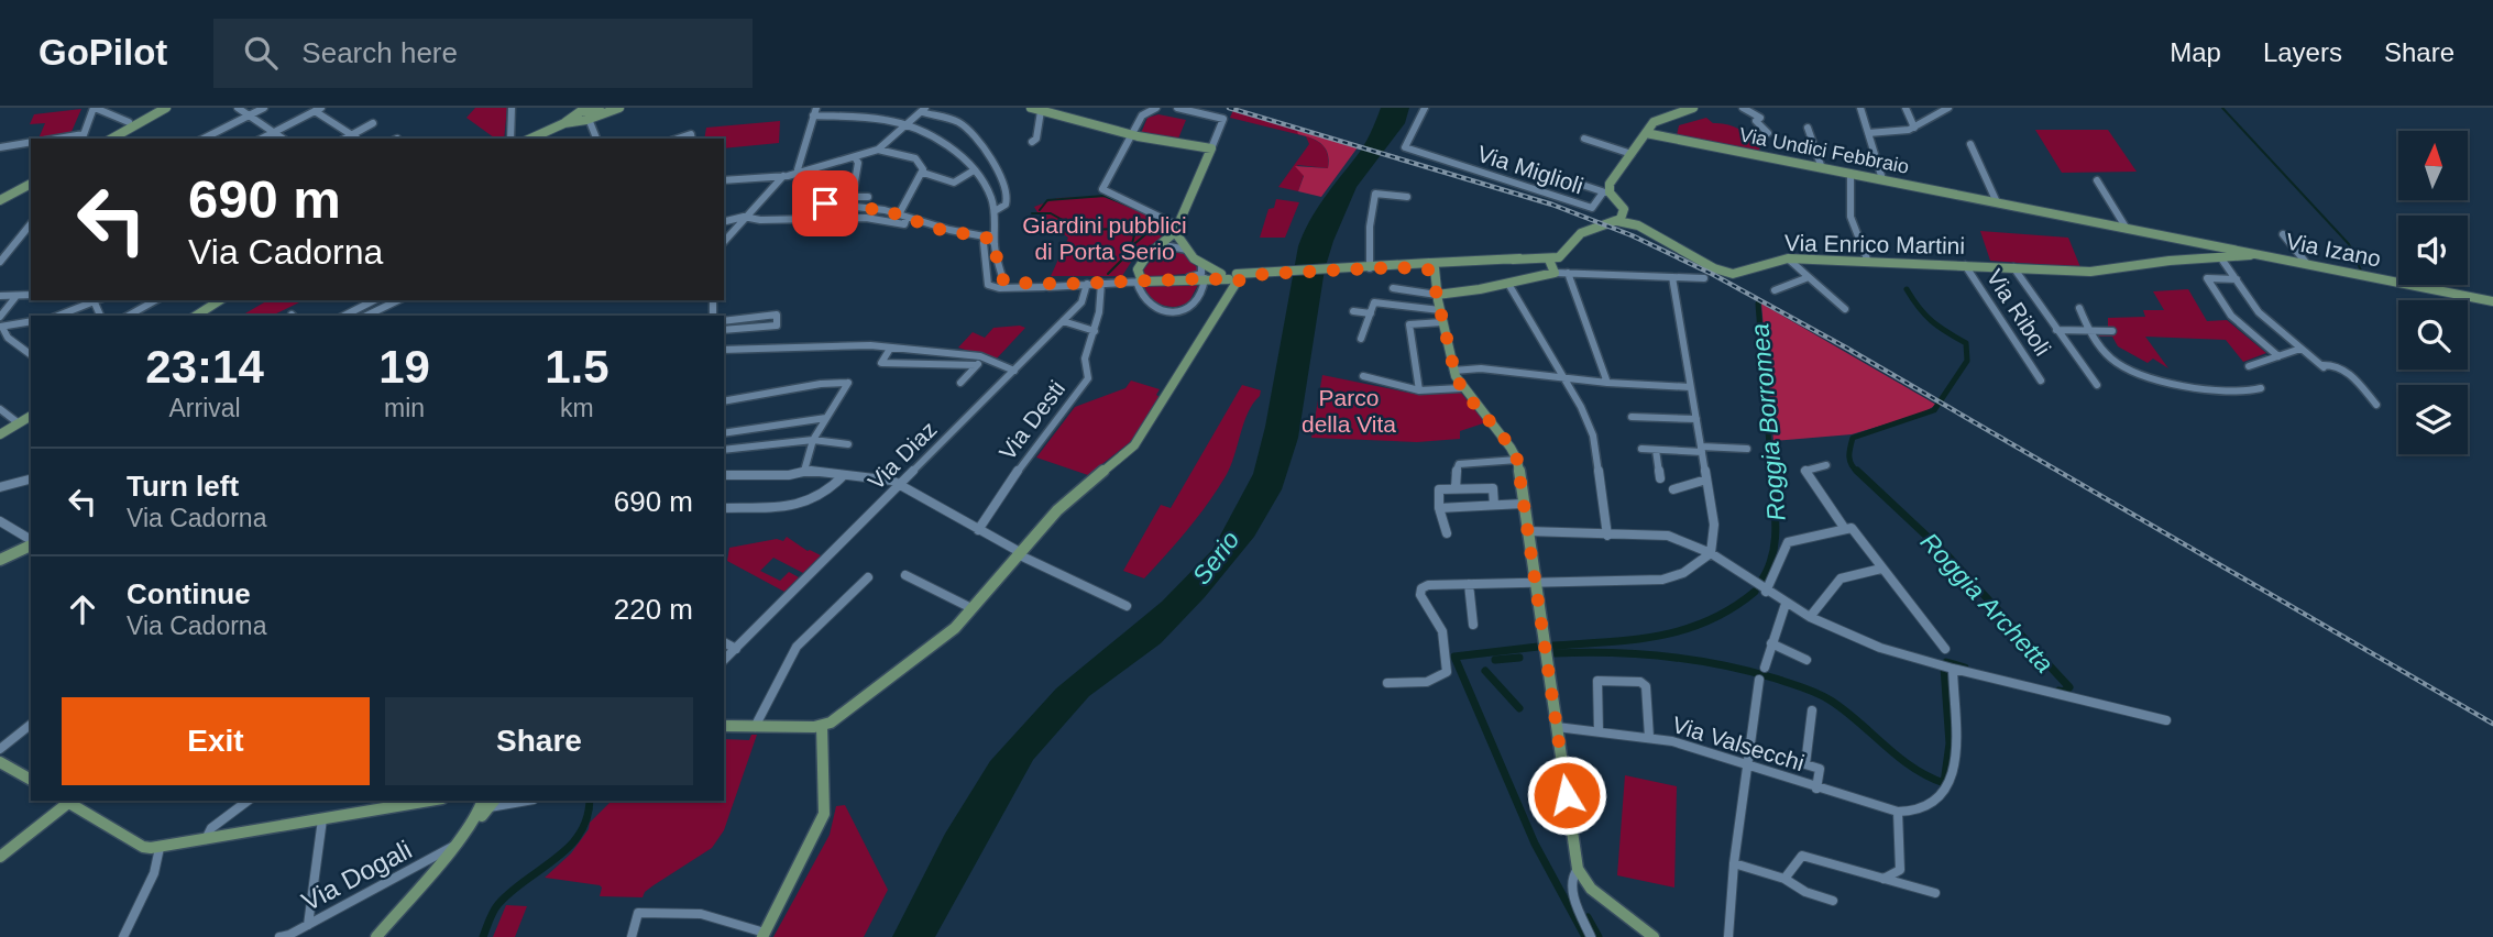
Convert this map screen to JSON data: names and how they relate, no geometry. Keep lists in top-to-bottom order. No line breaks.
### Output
{"streets":{"street":["Via Undici Febbraio","Via Miglioli","Via Enrico Martini","Via Izano","Via Riboli","Via Desti","Via Diaz","Via Valsecchi","Via Dogali"]},"crossings":[["Via Undici Febbraio","Via Enrico Martini"],["Via Enrico Martini","Via Izano"],["Via Enrico Martini","Via Riboli"]],"water":["Roggia Borromea","Serio","Roggia Archetta"],"parks":["Giardini pubblici di Porta Serio","Parco della Vita"],"north":"top","page":{"header":"GoPilot","search":"Search here","nav":["Map","Layers","Share"],"turn":["690 m","Via Cadorna"],"eta":["23:14","Arrival","19","min","1.5","km"],"list":[{"name":"Turn left","note":"Via Cadorna","value":"690 m"},{"name":"Continue","note":"Via Cadorna","value":"220 m"}],"buttons":["Exit","Share"]}}
